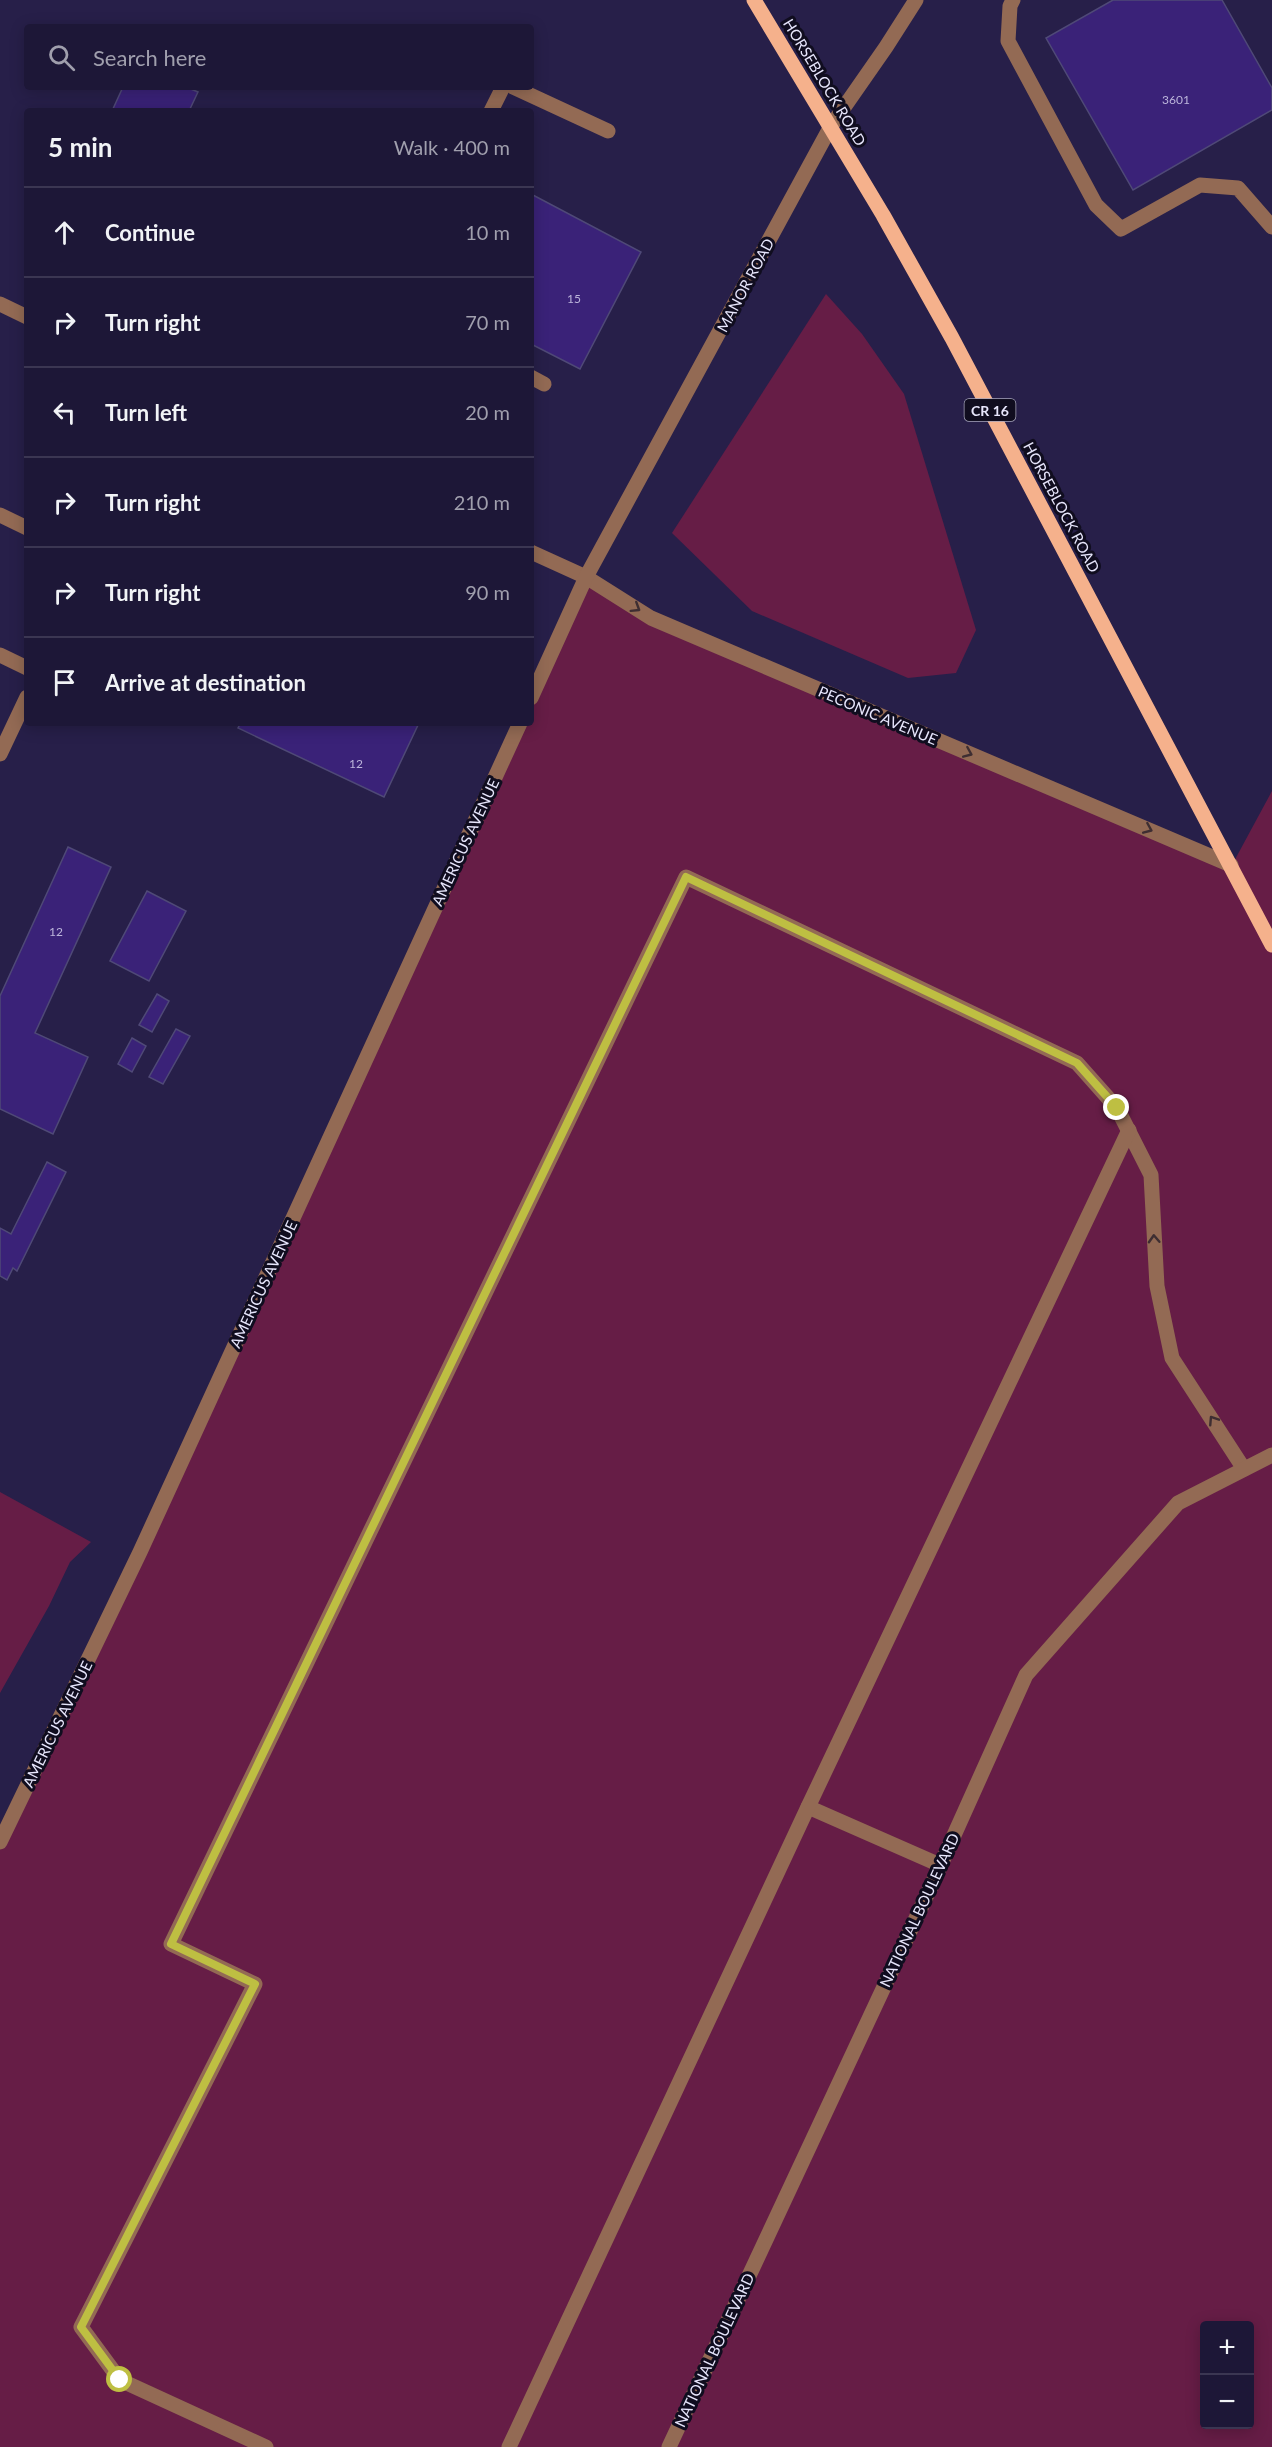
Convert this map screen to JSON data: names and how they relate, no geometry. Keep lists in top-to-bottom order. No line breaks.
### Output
{"streets":{"main road":["HORSEBLOCK ROAD","CR 16"],"street":["MANOR ROAD","PECONIC AVENUE","AMERICUS AVENUE","NATIONAL BOULEVARD"]},"crossings":[["HORSEBLOCK ROAD","MANOR ROAD"],["HORSEBLOCK ROAD","PECONIC AVENUE"],["MANOR ROAD","PECONIC AVENUE"]],"one_way":["PECONIC AVENUE"],"house_numbers":["3601","15","12","12"],"page":{"search":"Search here","heading":["5 min","Walk · 400 m"],"list":[["Continue","10 m"],["Turn right","70 m"],["Turn left","20 m"],["Turn right","210 m"],["Turn right","90 m"],"Arrive at destination"],"map_buttons":["+","−"]}}
